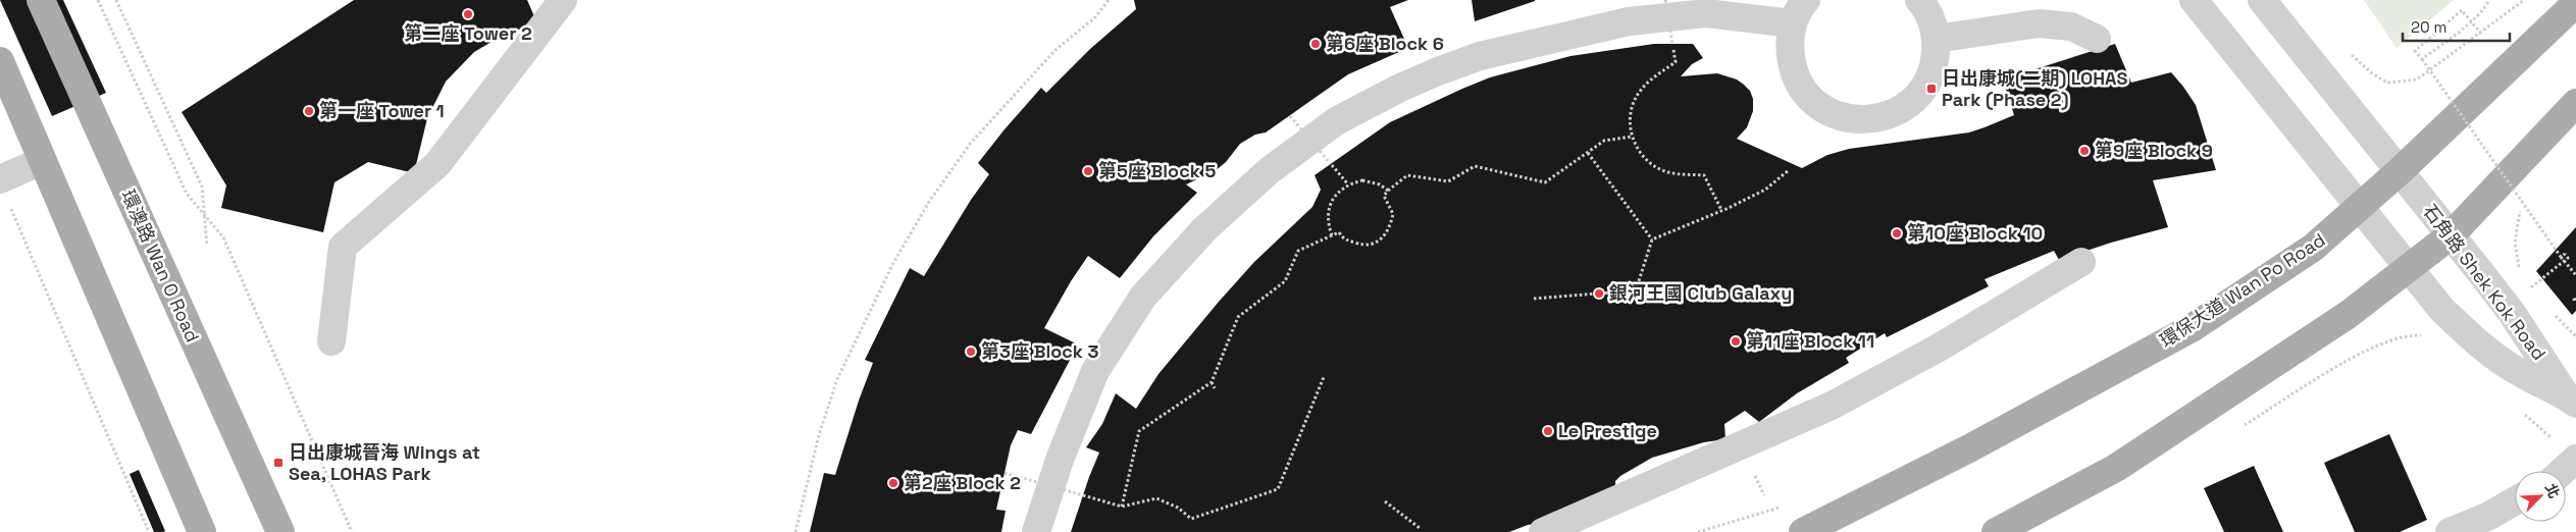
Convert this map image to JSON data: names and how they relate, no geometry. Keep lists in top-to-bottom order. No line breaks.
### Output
{"streets":{"main road":["環澳路 Wan O Road","環保大道 Wan Po Road"],"street":["石角路 Shek Kok Road"]},"crossings":[["石角路 Shek Kok Road","環保大道 Wan Po Road"]],"places":{"other":["第二座 Tower 2","第6座 Block 6","第一座 Tower 1","第9座 Block 9","第5座 Block 5","第10座 Block 10","銀河王國 Club Galaxy","第11座 Block 11","第3座 Block 3","Le Prestige","第2座 Block 2"],"transit":["日出康城(二期) LOHAS Park (Phase 2)","日出康城晉海 Wings at Sea, LOHAS Park"]},"scale_bar":"20 m","north":"top right"}
